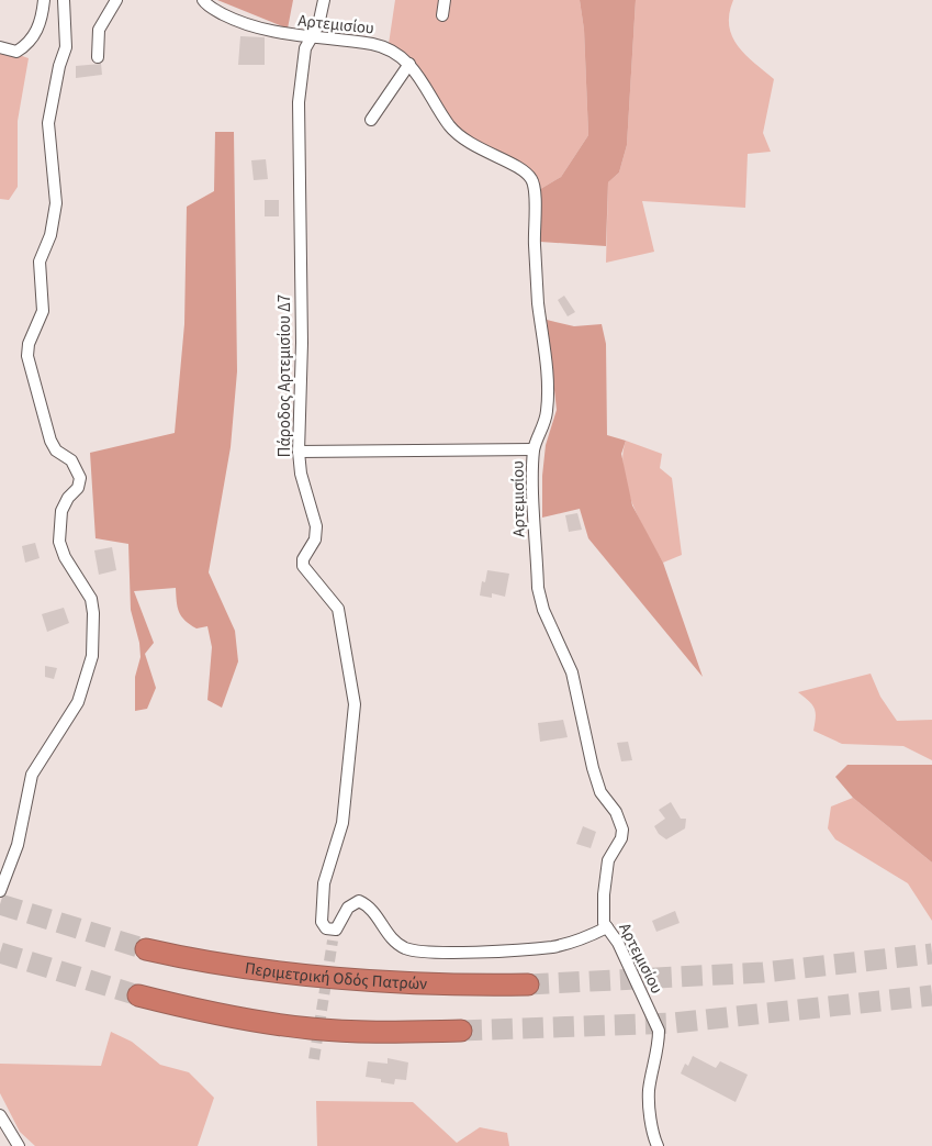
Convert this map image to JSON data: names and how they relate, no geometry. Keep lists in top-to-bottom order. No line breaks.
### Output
{"streets":{"highway":["Περιμετρική Οδός Πατρών"],"street":["Αρτεμισίου","Πάροδος Αρτεμισίου Δ7"]},"crossings":[["Αρτεμισίου","Πάροδος Αρτεμισίου Δ7"]]}
